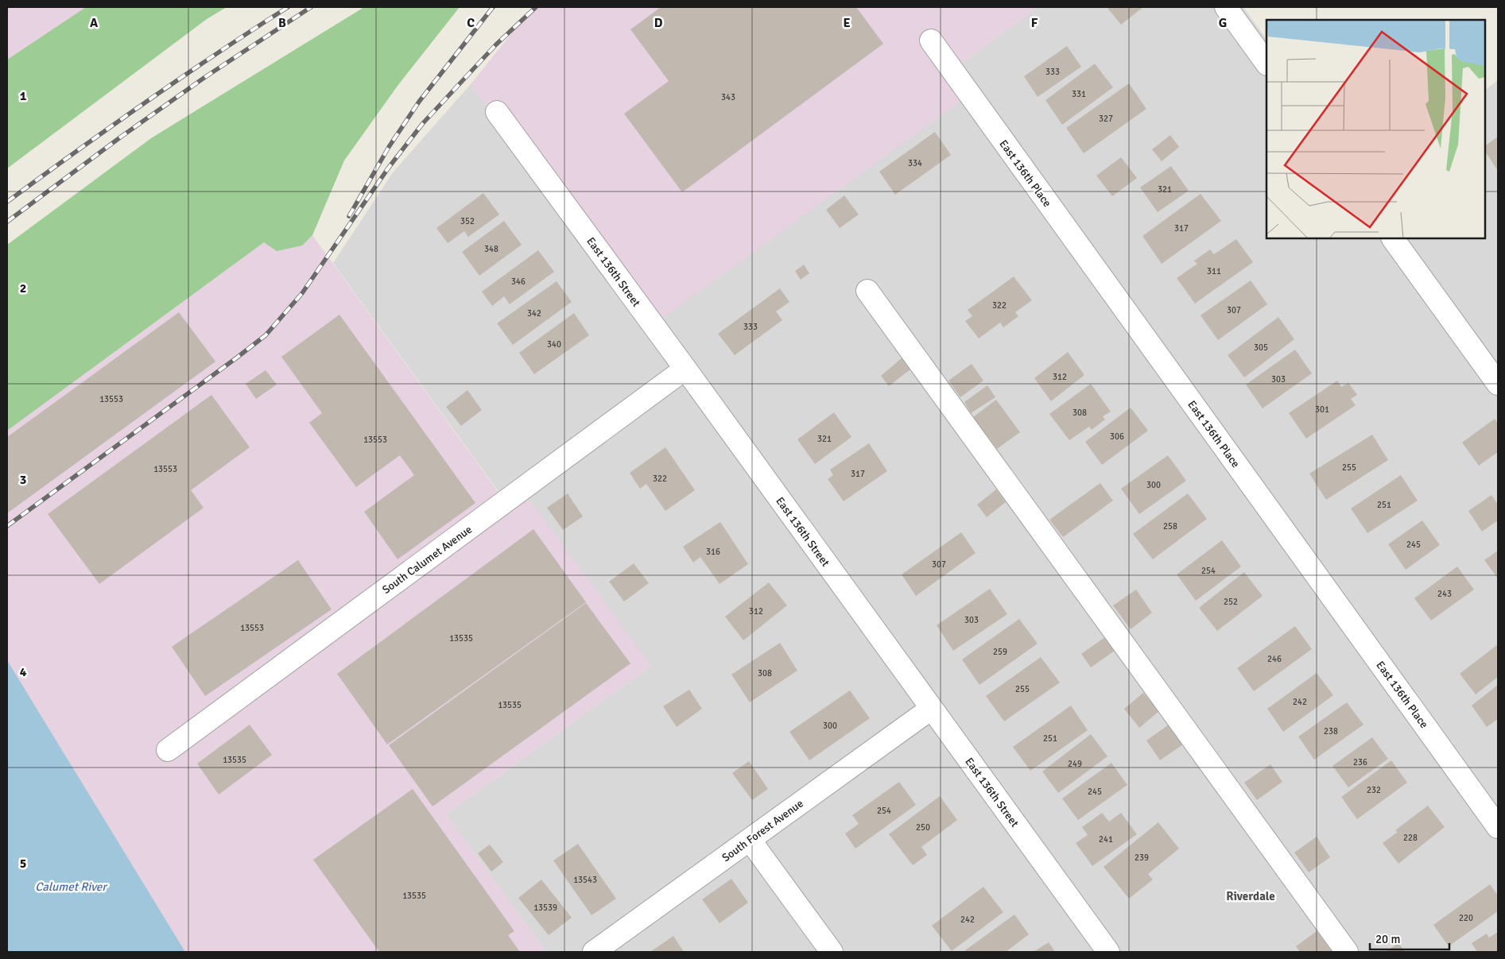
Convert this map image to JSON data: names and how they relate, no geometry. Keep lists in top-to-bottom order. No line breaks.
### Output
{"streets":{"street":["East 136th Place","East 136th Street","South Calumet Avenue","South Forest Avenue"]},"crossings":[["East 136th Street","South Calumet Avenue"],["East 136th Street","South Forest Avenue"]],"districts":["Riverdale"],"water":["Calumet River"],"house_numbers":["333","331","343","327","334","321","352","317","348","311","346","322","307","342","333","340","305","312","303","13553","301","308","306","321","13553","255","13553","317","322","300","251","258","245","316","307","254","243","252","312","303","13553","13535","259","246","308","255","242","13535","300","238","251","13535","236","249","232","245","254","250","228","241","239","13543","13535","13539","220","242"],"scale_bar":"20 m","grid":{"columns":["A","B","C","D","E","F","G"],"rows":["1","2","3","4","5"]}}
